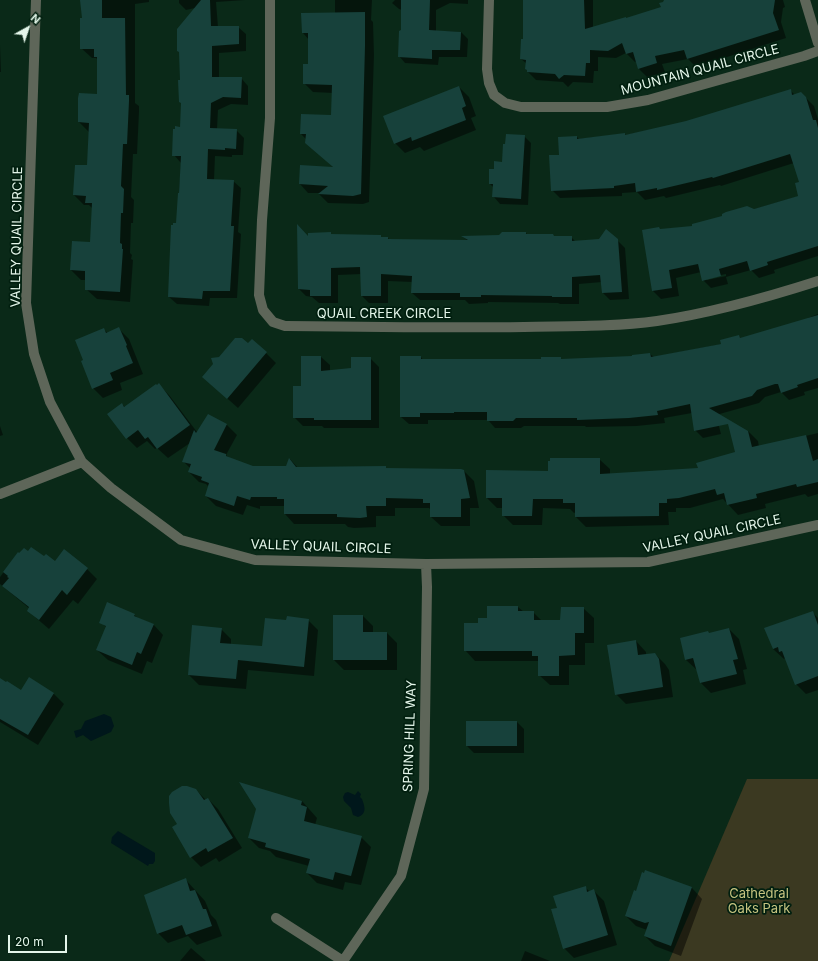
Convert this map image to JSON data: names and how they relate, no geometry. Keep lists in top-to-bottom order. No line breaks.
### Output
{"streets":{"street":["MOUNTAIN QUAIL CIRCLE","VALLEY QUAIL CIRCLE","QUAIL CREEK CIRCLE","SPRING HILL WAY"]},"crossings":[["VALLEY QUAIL CIRCLE","SPRING HILL WAY"]],"parks":["Cathedral Oaks Park"],"scale_bar":"20 m","north":"top right"}
